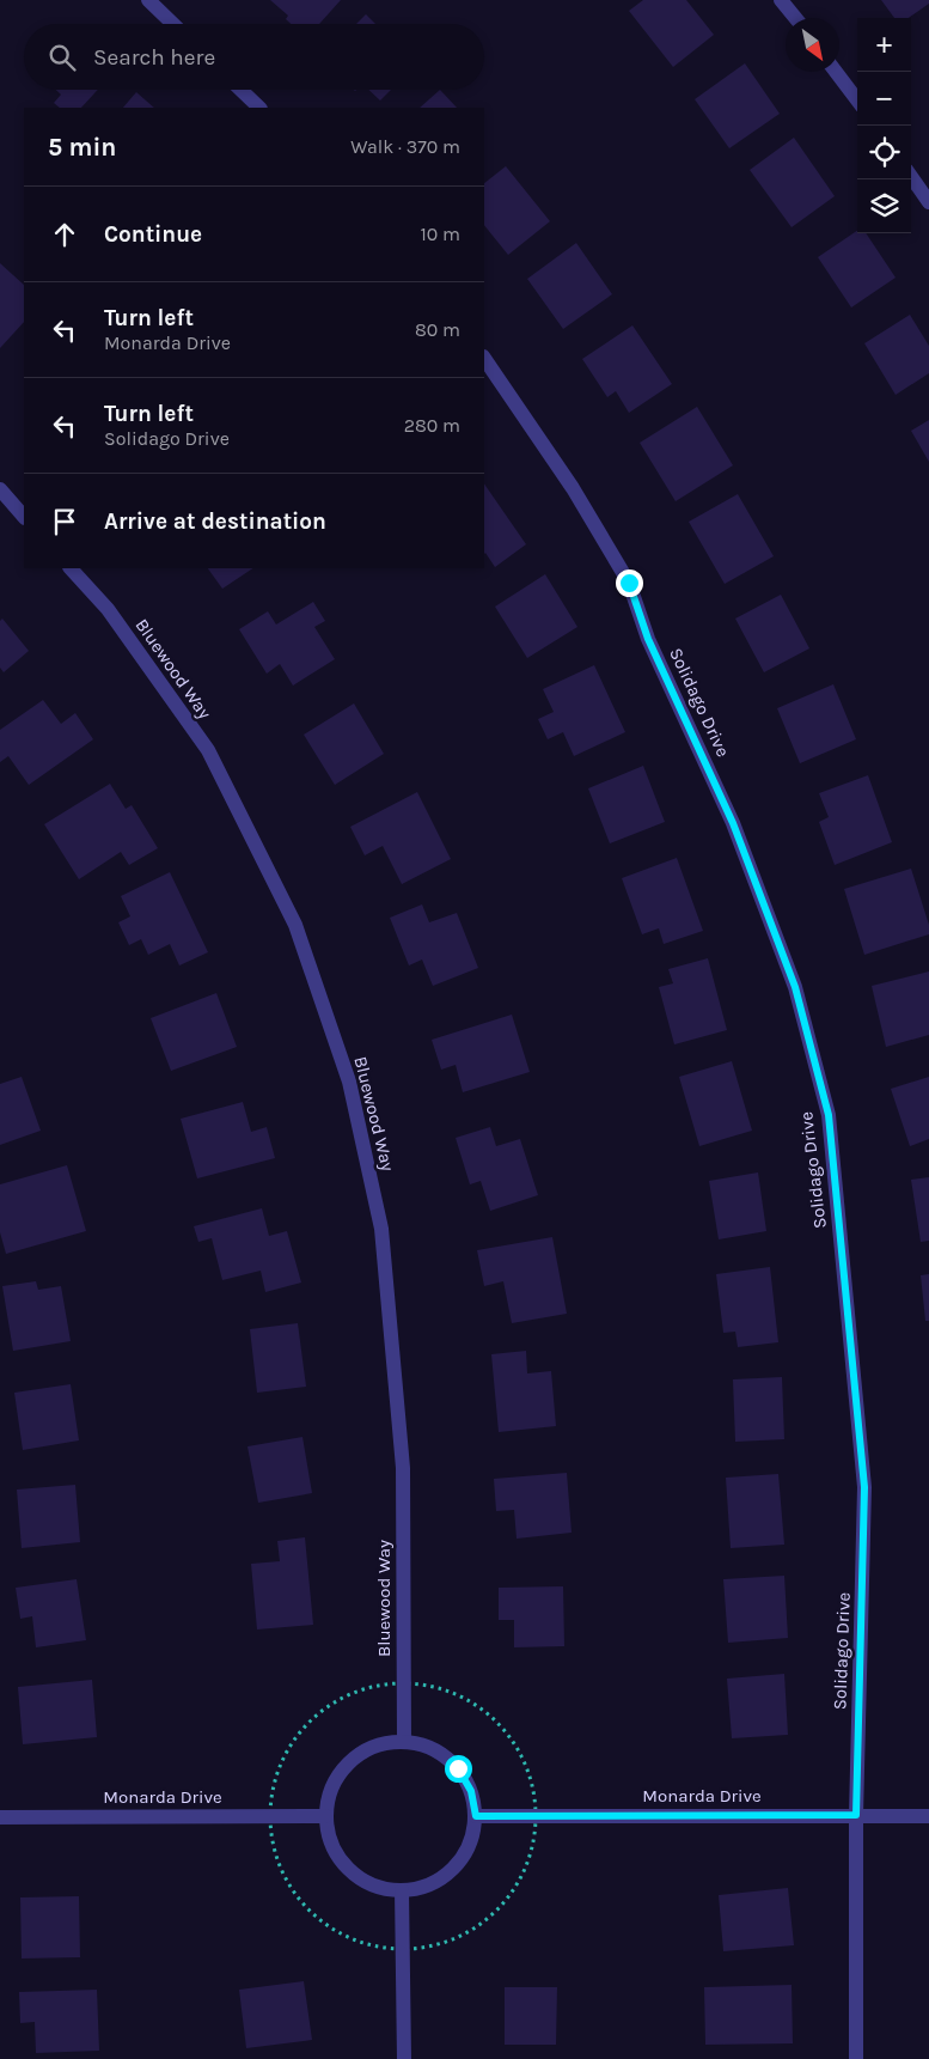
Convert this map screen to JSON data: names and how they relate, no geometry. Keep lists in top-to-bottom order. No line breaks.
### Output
{"streets":{"street":["Bluewood Way","Solidago Drive","Monarda Drive"]},"crossings":[["Bluewood Way","Monarda Drive"],["Solidago Drive","Monarda Drive"]],"north":"bottom right","page":{"map_buttons":["+","−"],"search":"Search here","heading":["5 min","Walk · 370 m"],"list":[["Continue","10 m"],["Turn left","Monarda Drive","80 m"],["Turn left","Solidago Drive","280 m"],"Arrive at destination"]}}
